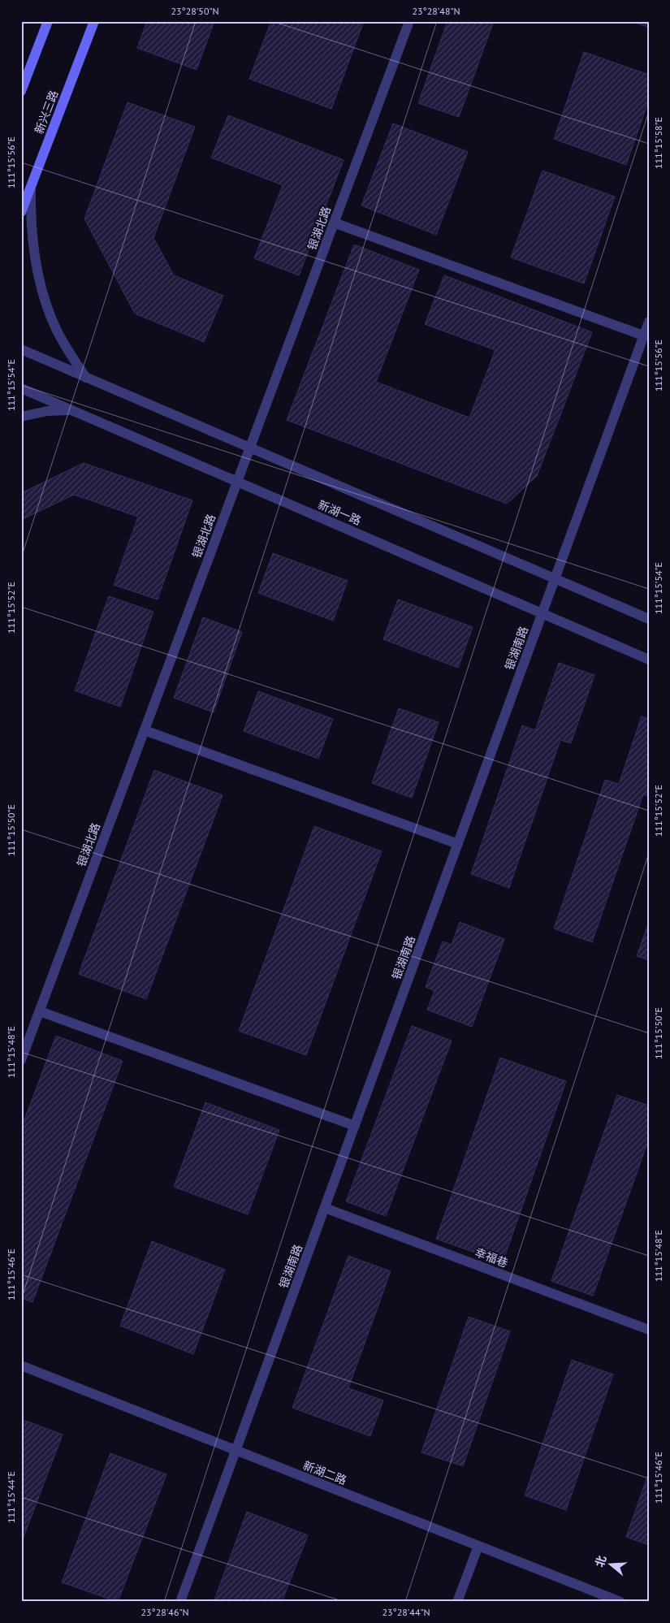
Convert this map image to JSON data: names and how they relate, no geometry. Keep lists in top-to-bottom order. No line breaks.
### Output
{"streets":{"main road":["新兴三路"],"street":["银湖北路","新湖一路","银湖南路","幸福巷","新湖二路"]},"crossings":[["银湖北路","新湖一路"],["新湖一路","银湖南路"],["银湖南路","幸福巷"],["银湖南路","新湖二路"]],"north":"left","coordinates":["23°28'50\"N","23°28'48\"N","111°15'58\"E","111°15'56\"E","111°15'54\"E","111°15'52\"E","111°15'50\"E","111°15'48\"E","111°15'46\"E","111°15'44\"E","23°28'46\"N","23°28'44\"N"]}
